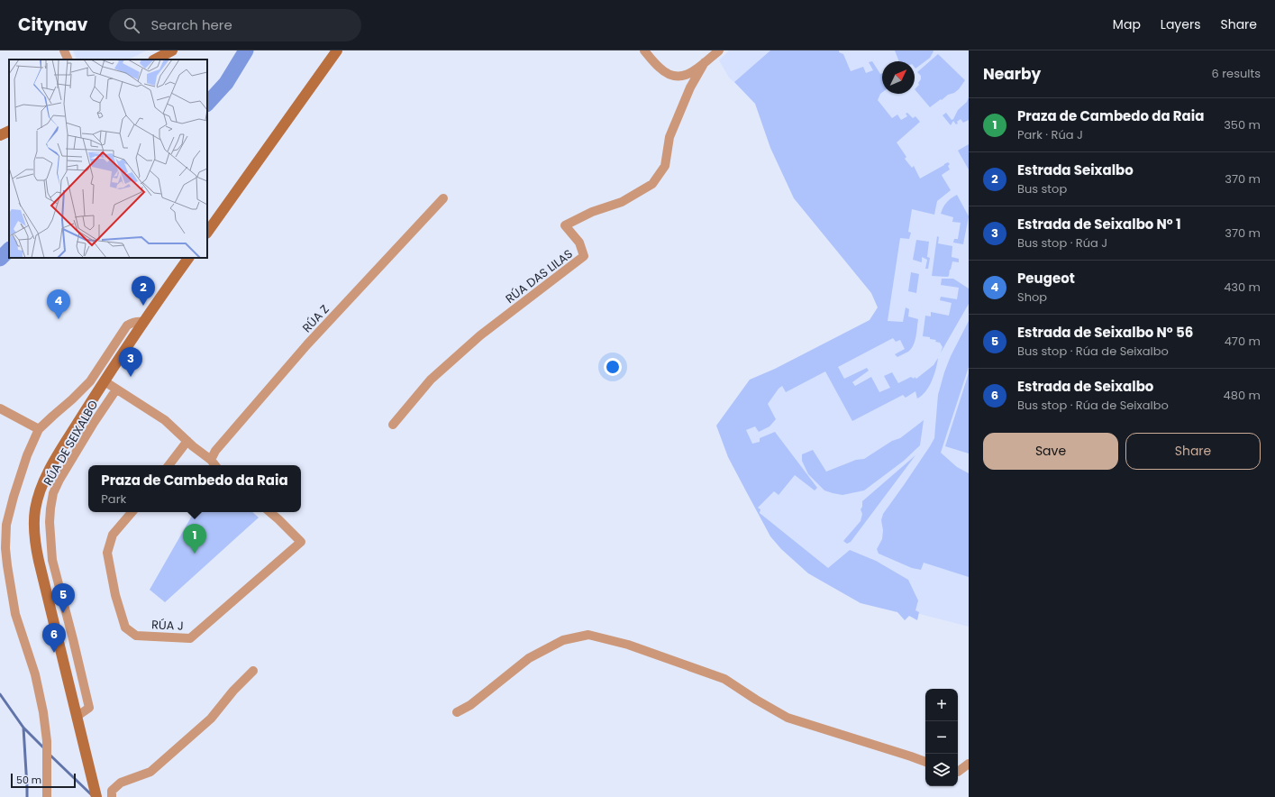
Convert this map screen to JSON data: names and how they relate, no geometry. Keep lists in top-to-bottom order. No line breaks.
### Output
{"streets":{"street":["RÚA DAS LILAS","RÚA Z","RÚA DE SEIXALBO","RÚA J"]},"scale_bar":"50 m","north":"top right","page":{"header":"Citynav","search":"Search here","nav":["Map","Layers","Share"],"heading":["Nearby","6 results"],"list":[{"mark":"1","name":"Praza de Cambedo da Raia","note":"Park · Rúa J","value":"350 m"},{"mark":"2","name":"Estrada Seixalbo","note":"Bus stop","value":"370 m"},{"mark":"3","name":"Estrada de Seixalbo Nº 1","note":"Bus stop · Rúa J","value":"370 m"},{"mark":"4","name":"Peugeot","note":"Shop","value":"430 m"},{"mark":"5","name":"Estrada de Seixalbo Nº 56","note":"Bus stop · Rúa de Seixalbo","value":"470 m"},{"mark":"6","name":"Estrada de Seixalbo","note":"Bus stop · Rúa de Seixalbo","value":"480 m"}],"pins":["2","4","3","1","5","6"],"buttons":["Save","Share"],"popup":["Praza de Cambedo da Raia","Park"],"map_buttons":["+","−"],"scale":"50 m"}}
